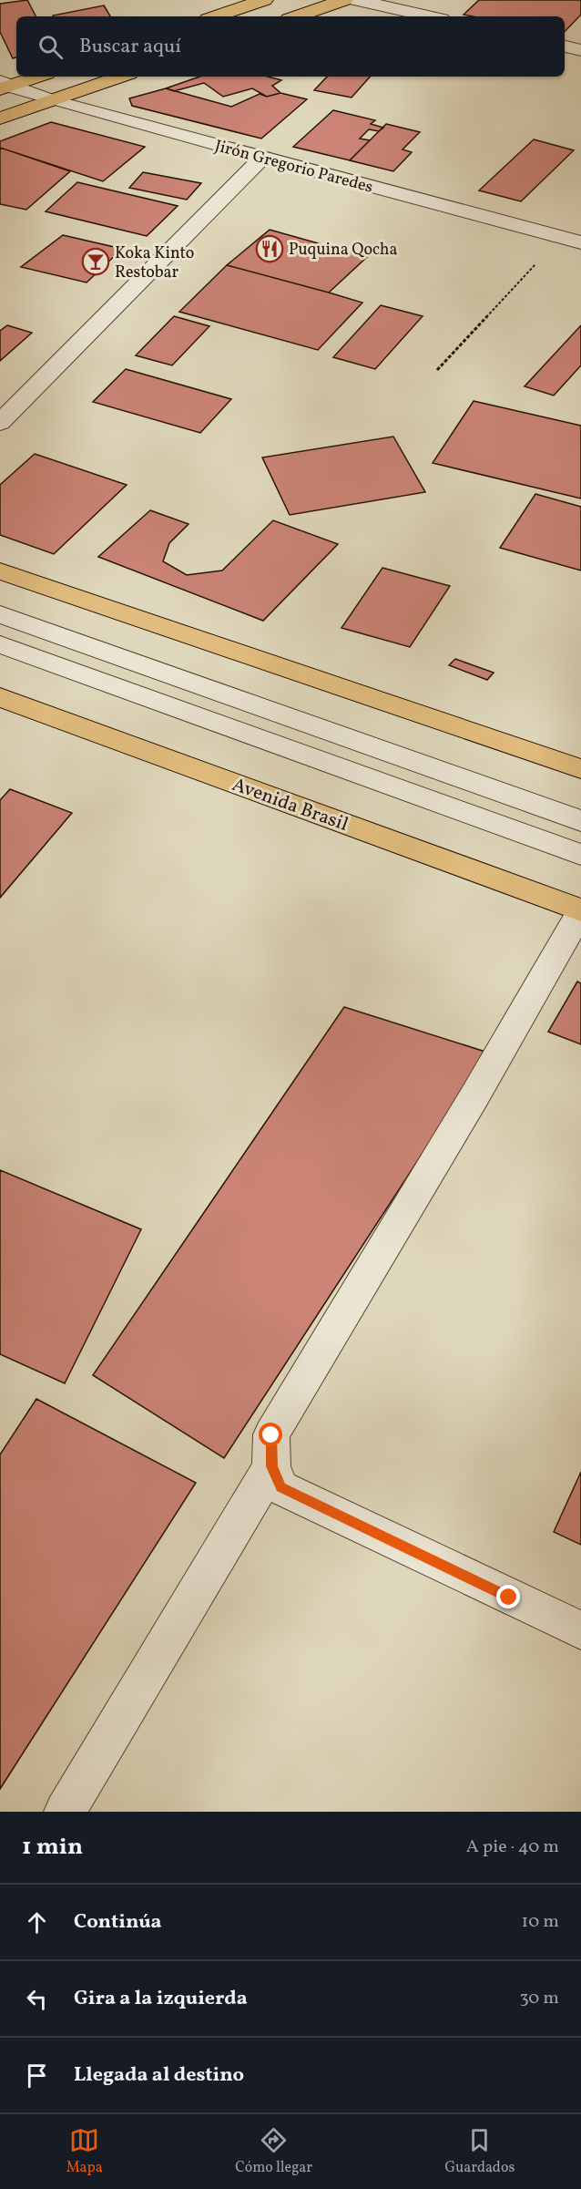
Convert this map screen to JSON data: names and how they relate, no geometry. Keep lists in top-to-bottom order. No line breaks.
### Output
{"streets":{"main road":["Avenida Brasil"],"street":["Jirón Gregorio Paredes"]},"places":{"restaurant":["Puquina Qocha"],"bar":["Koka Kinto Restobar"]},"page":{"search":"Buscar aquí","heading":["1 min","A pie · 40 m"],"list":[["Continúa","10 m"],["Gira a la izquierda","30 m"],"Llegada al destino"],"nav":["Mapa","Cómo llegar","Guardados"]}}
